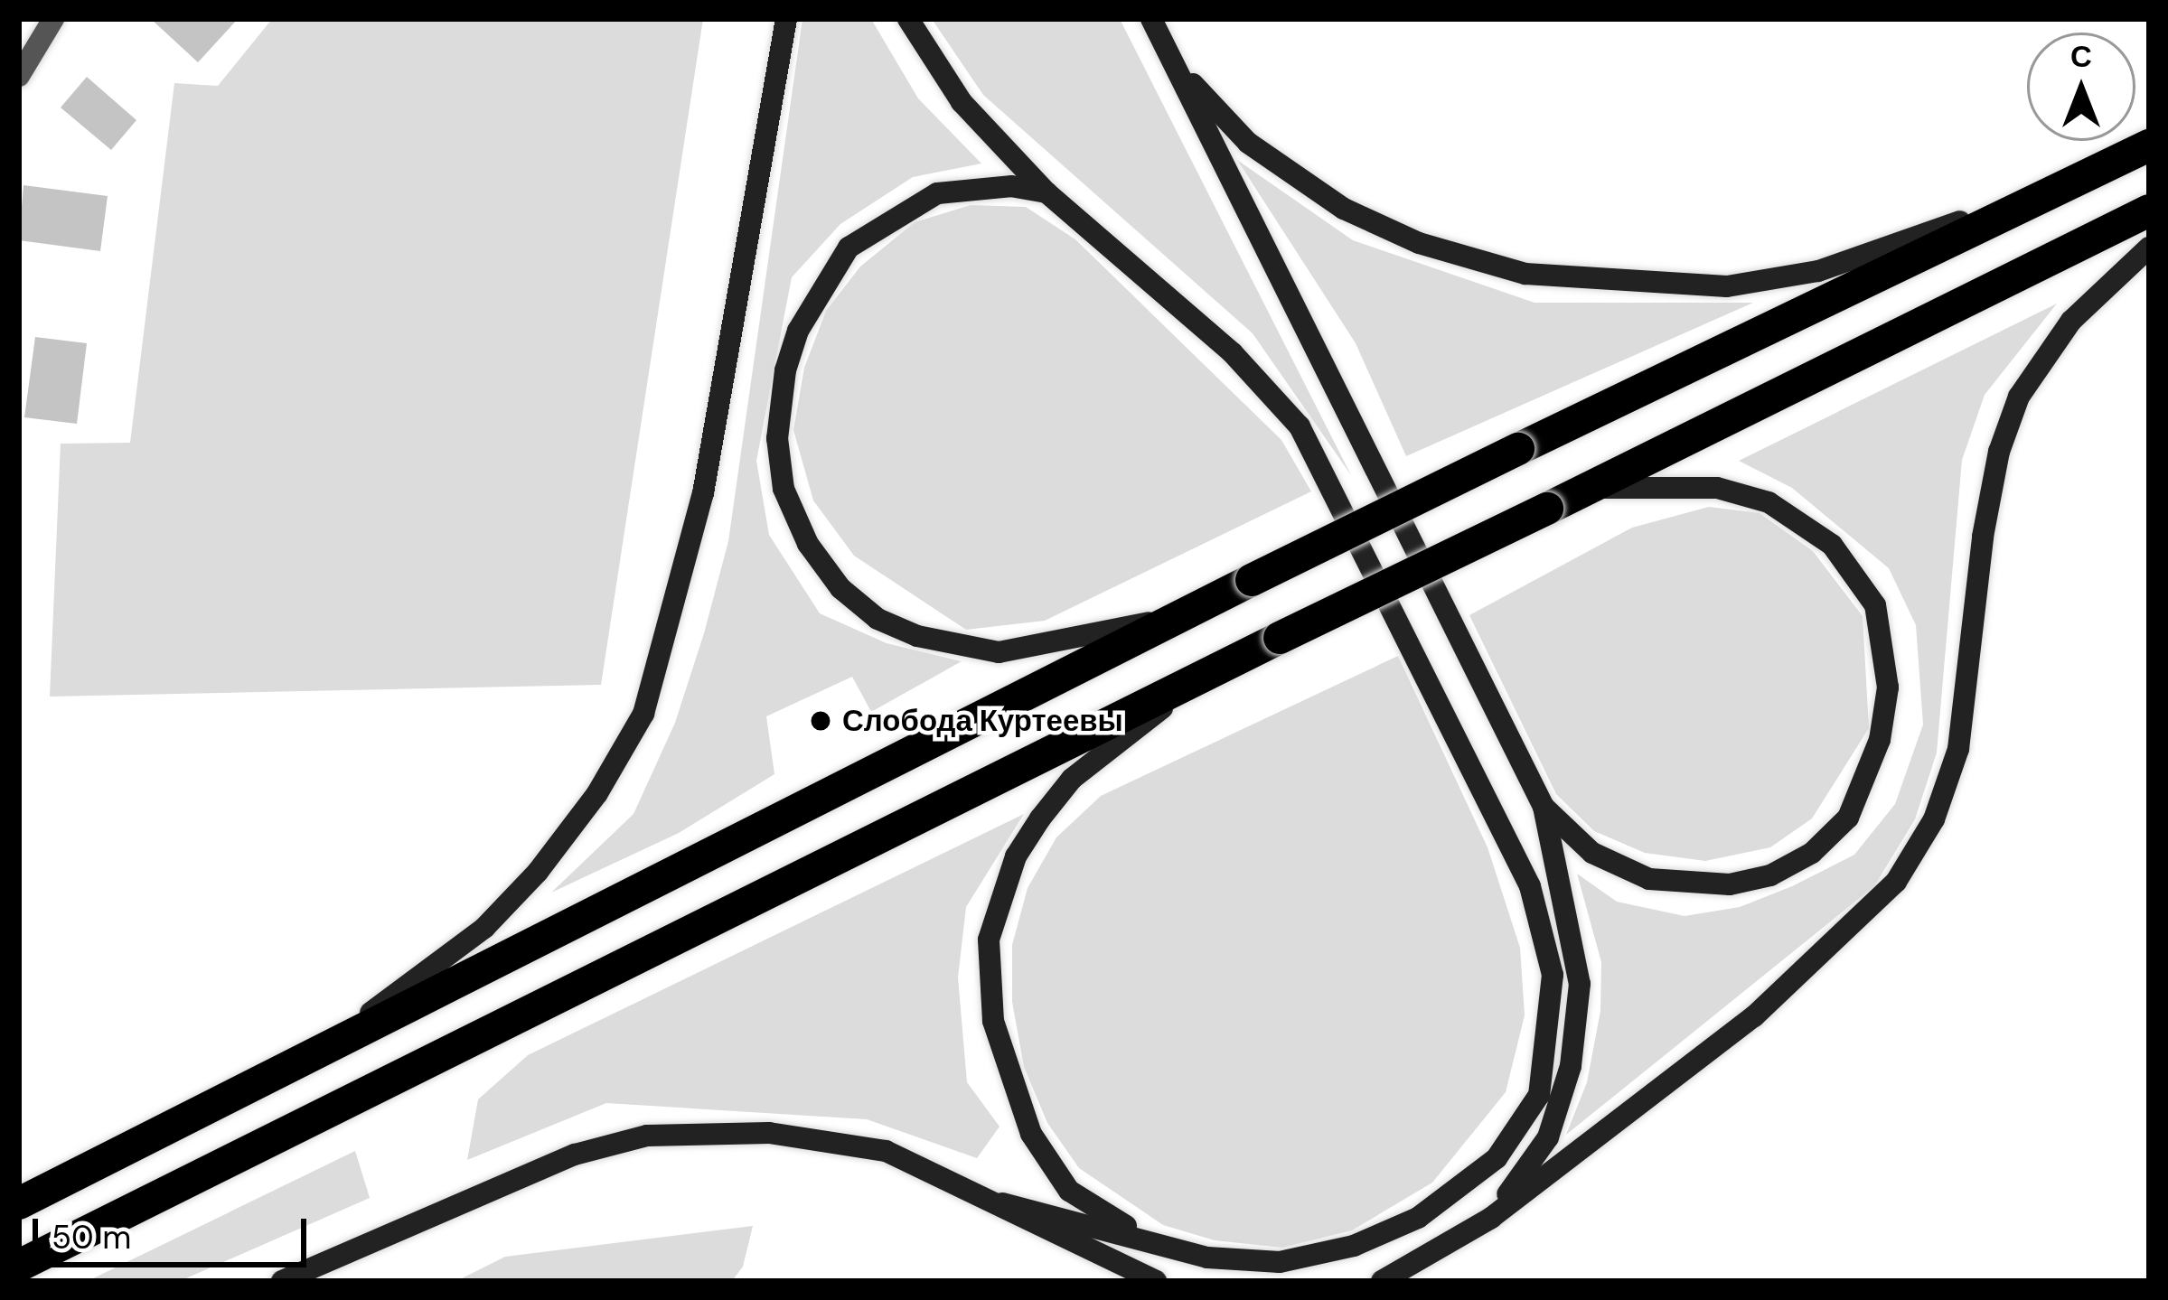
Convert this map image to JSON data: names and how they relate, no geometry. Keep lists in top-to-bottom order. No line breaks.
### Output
{"places":["Слобода Куртеевы"],"scale_bar":"50 m","north":"top"}
